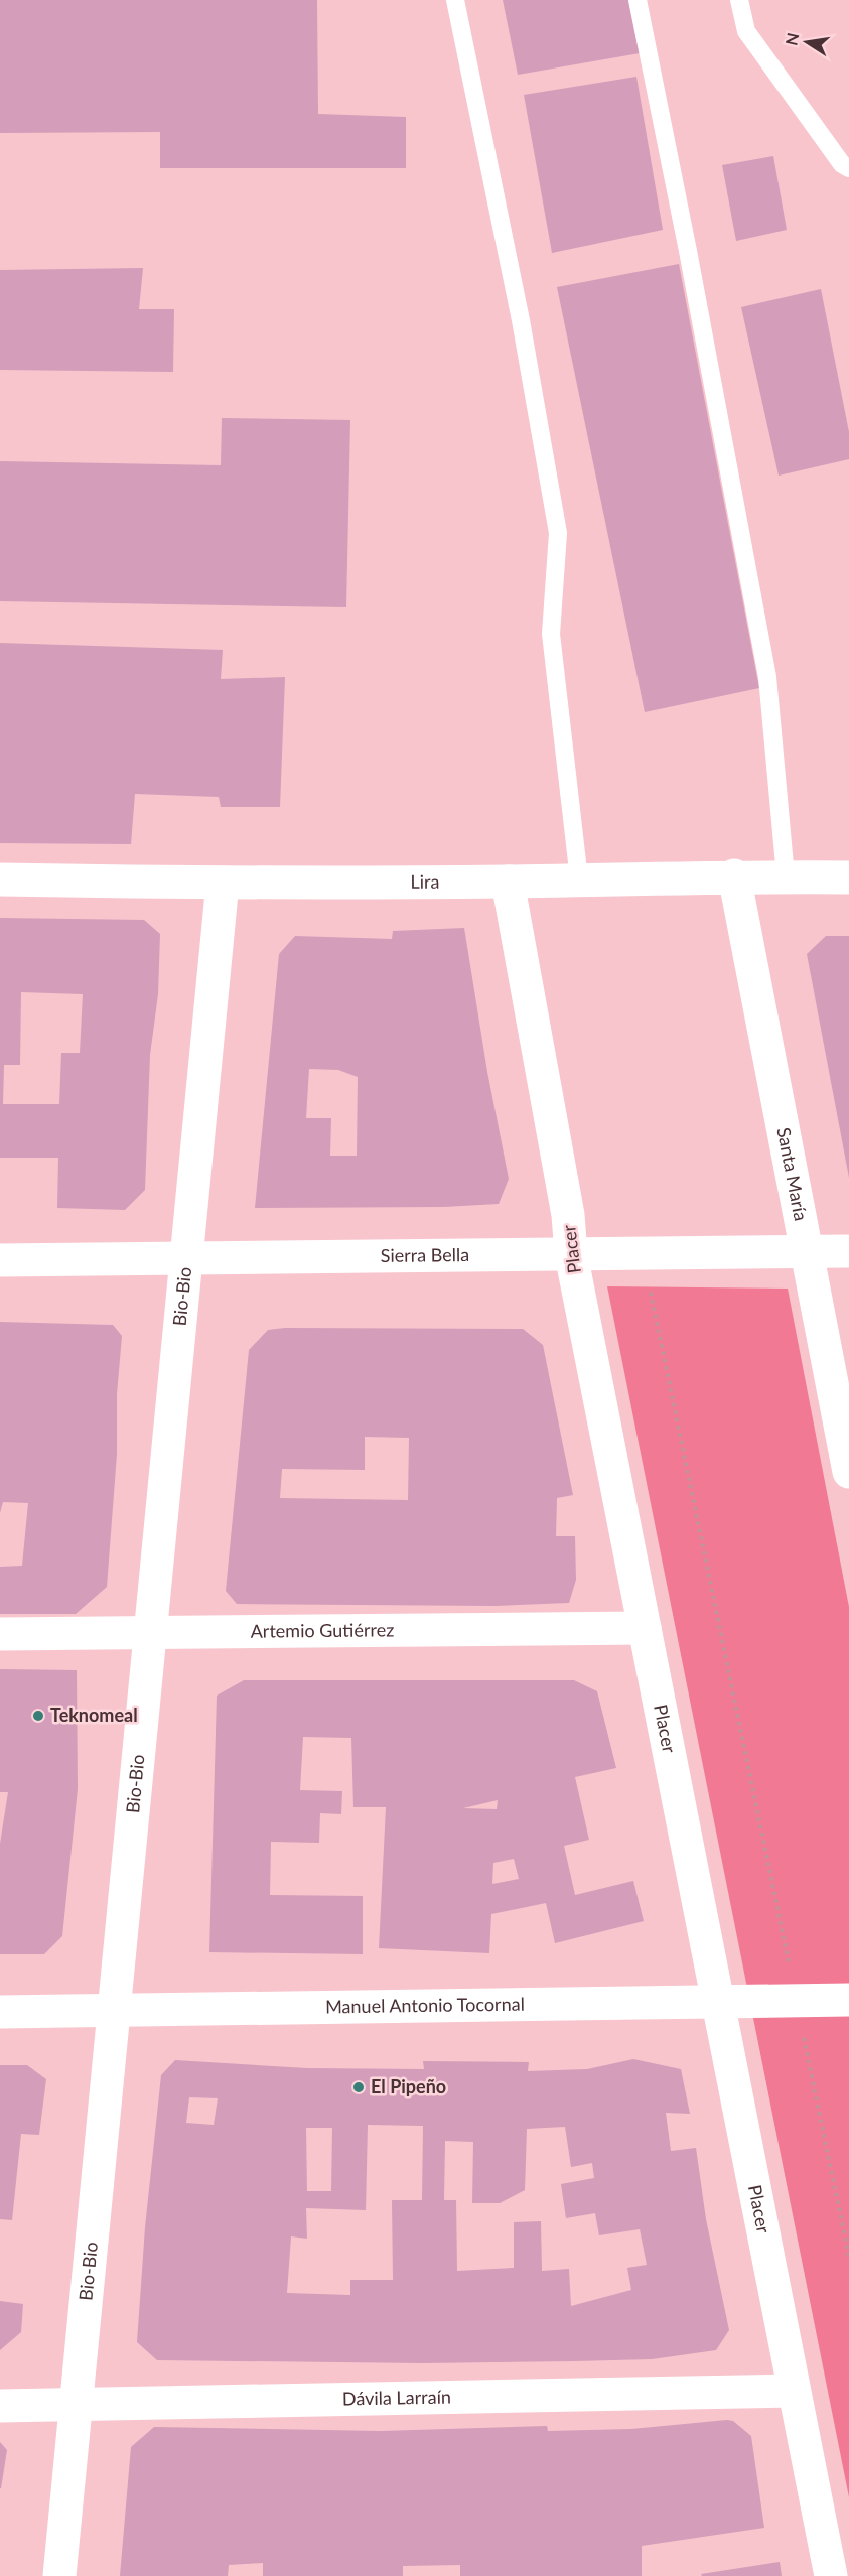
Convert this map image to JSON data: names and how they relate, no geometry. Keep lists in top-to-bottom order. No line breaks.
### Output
{"streets":{"street":["Lira","Santa María","Placer","Sierra Bella","Bio-Bio","Artemio Gutiérrez","Manuel Antonio Tocornal","Dávila Larraín"]},"crossings":[["Lira","Santa María"],["Lira","Placer"],["Lira","Bio-Bio"],["Santa María","Sierra Bella"],["Placer","Sierra Bella"],["Placer","Artemio Gutiérrez"],["Placer","Manuel Antonio Tocornal"],["Placer","Dávila Larraín"],["Sierra Bella","Bio-Bio"],["Bio-Bio","Artemio Gutiérrez"],["Bio-Bio","Manuel Antonio Tocornal"],["Bio-Bio","Dávila Larraín"]],"places":["Teknomeal","El Pipeño"],"north":"left"}
